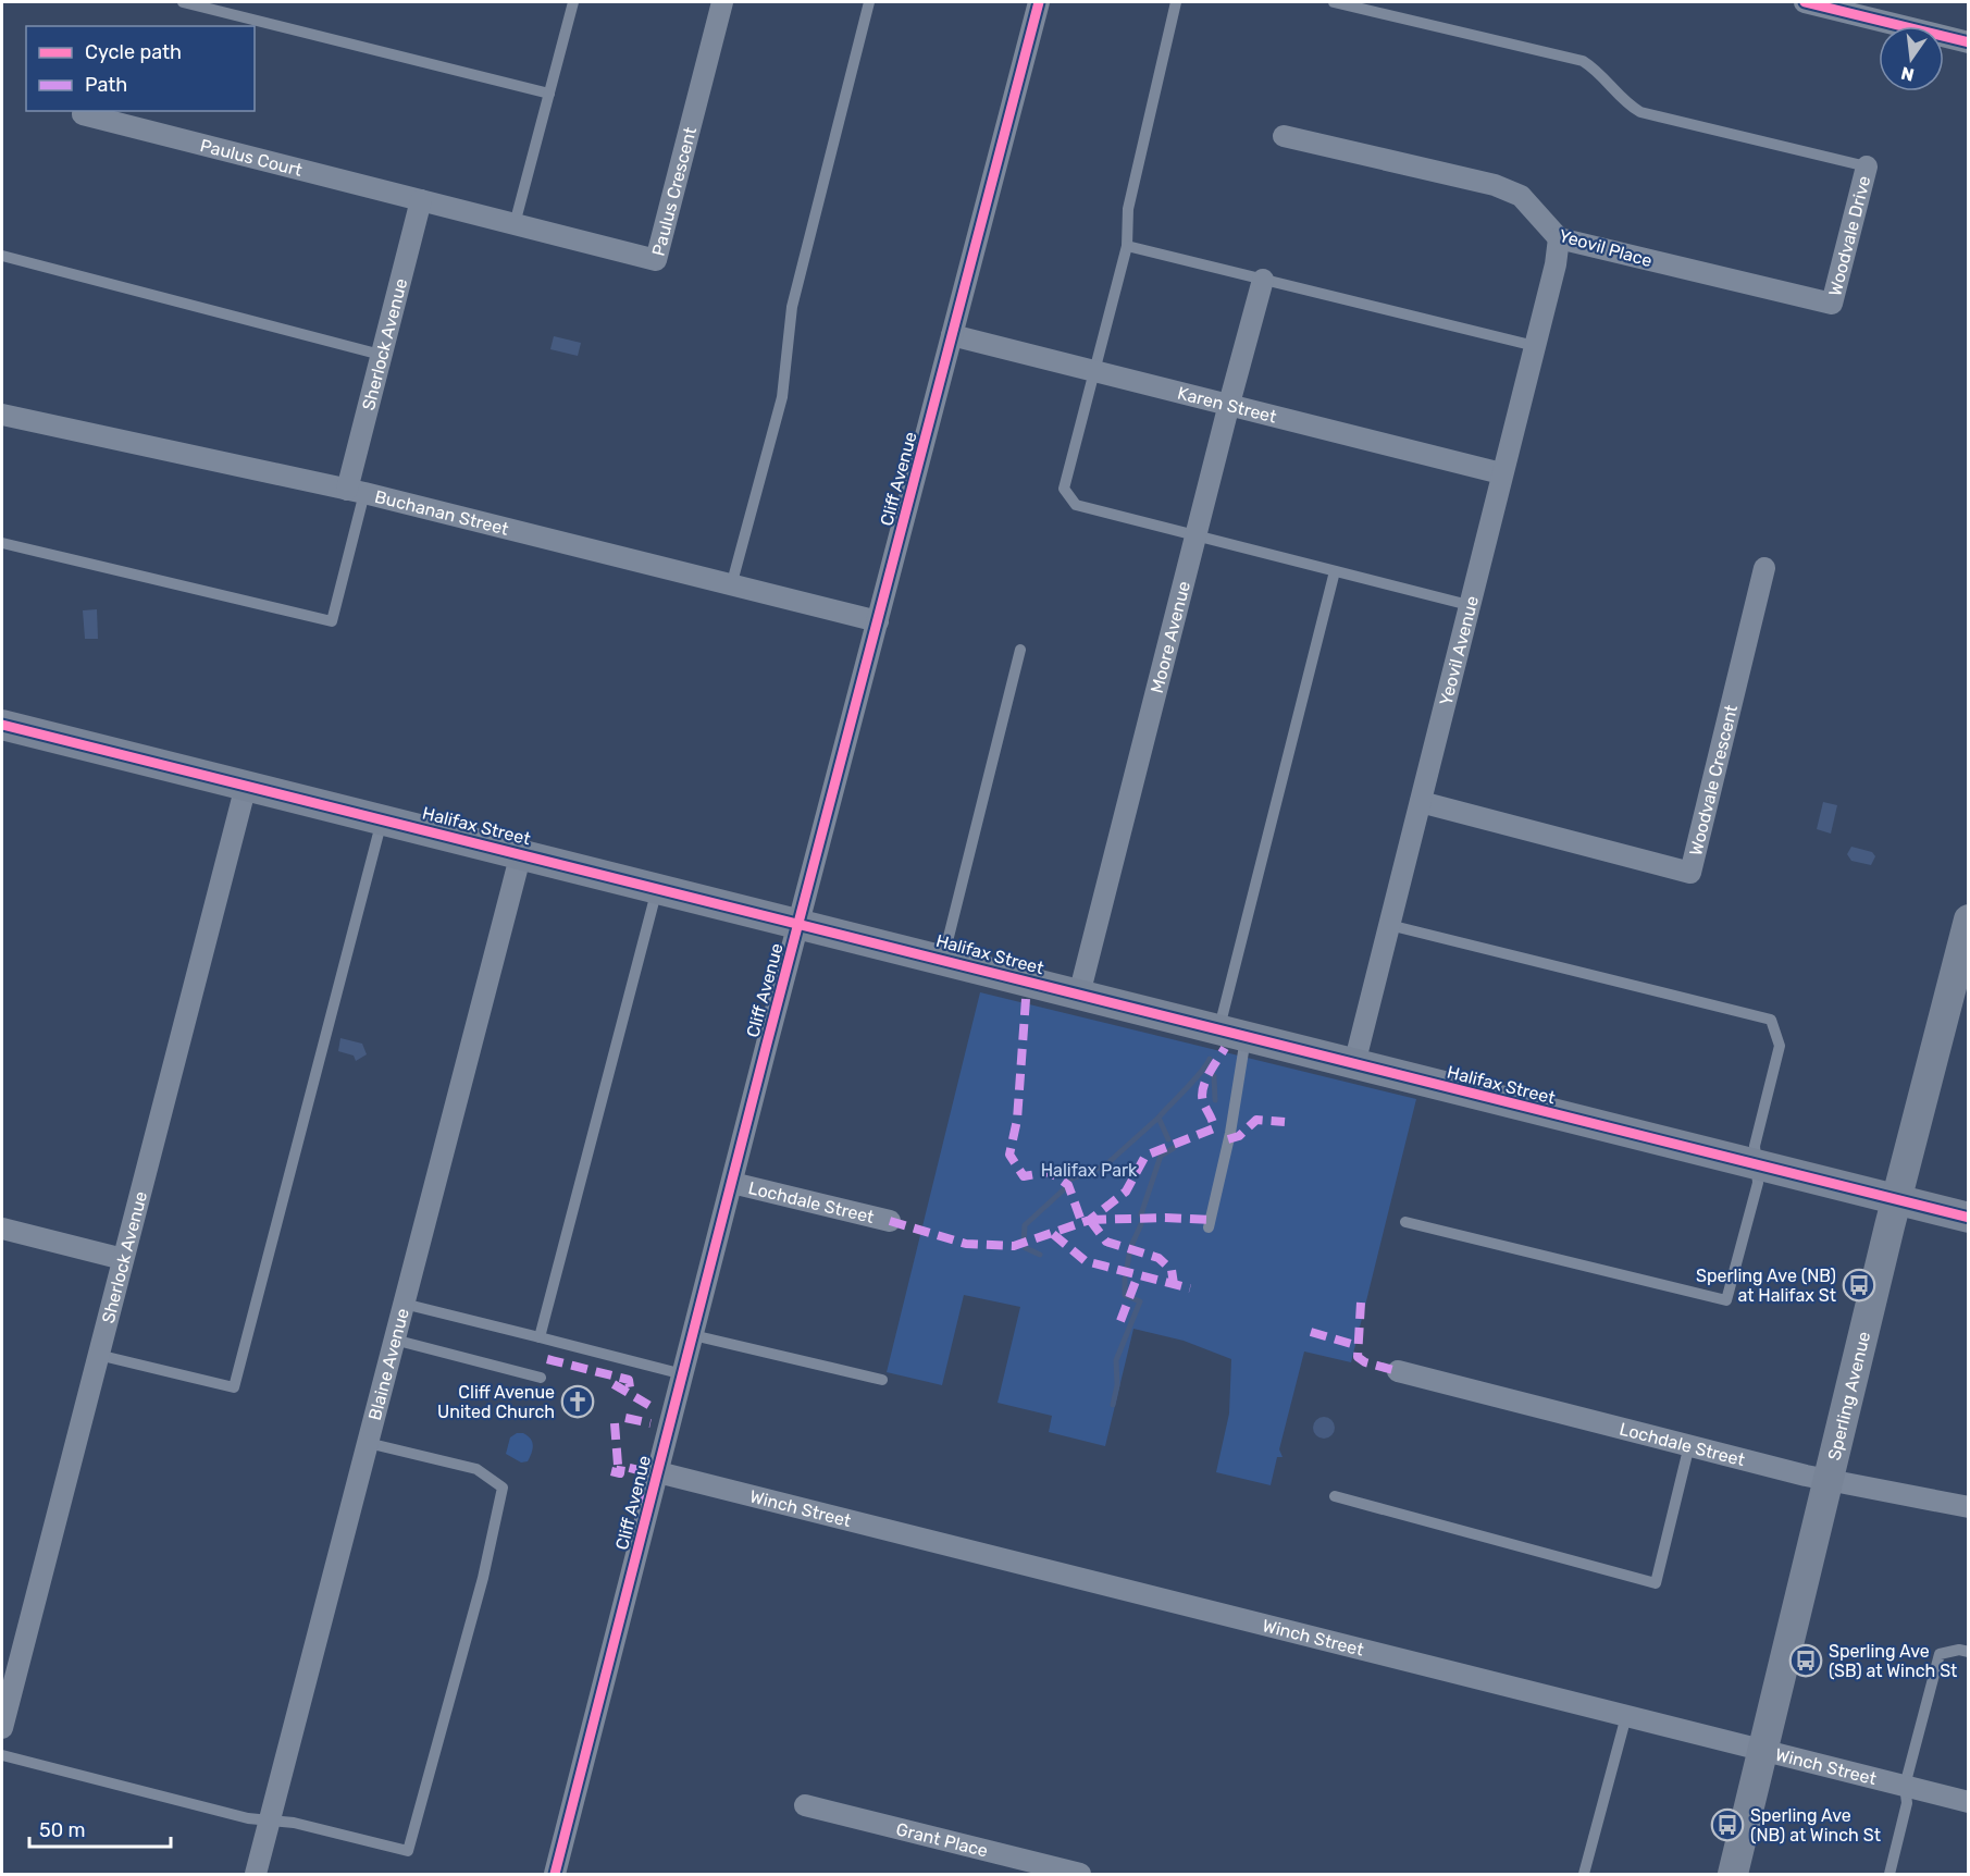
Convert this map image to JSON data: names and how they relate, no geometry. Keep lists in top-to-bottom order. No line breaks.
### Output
{"streets":{"street":["Paulus Court","Paulus Crescent","Woodvale Drive","Yeovil Place","Sherlock Avenue","Karen Street","Cliff Avenue","Buchanan Street","Moore Avenue","Yeovil Avenue","Woodvale Crescent","Halifax Street","Lochdale Street","Blaine Avenue","Sperling Avenue","Winch Street","Grant Place"]},"crossings":[["Paulus Court","Paulus Crescent"],["Paulus Court","Sherlock Avenue"],["Paulus Crescent","Sherlock Avenue"],["Woodvale Drive","Yeovil Place"],["Yeovil Place","Yeovil Avenue"],["Sherlock Avenue","Buchanan Street"],["Sherlock Avenue","Halifax Street"],["Karen Street","Cliff Avenue"],["Karen Street","Moore Avenue"],["Karen Street","Yeovil Avenue"],["Cliff Avenue","Buchanan Street"],["Cliff Avenue","Halifax Street"],["Cliff Avenue","Lochdale Street"],["Cliff Avenue","Winch Street"],["Moore Avenue","Halifax Street"],["Yeovil Avenue","Woodvale Crescent"],["Yeovil Avenue","Halifax Street"],["Halifax Street","Blaine Avenue"],["Halifax Street","Sperling Avenue"],["Lochdale Street","Sperling Avenue"],["Sperling Avenue","Winch Street"]],"parks":["Halifax Park"],"places":{"bus stop":["Sperling Ave (NB) at Halifax St","Sperling Ave (SB) at Winch St","Sperling Ave (NB) at Winch St"],"church":["Cliff Avenue United Church"]},"legend":["Cycle path","Path"],"scale_bar":"50 m","north":"bottom"}
